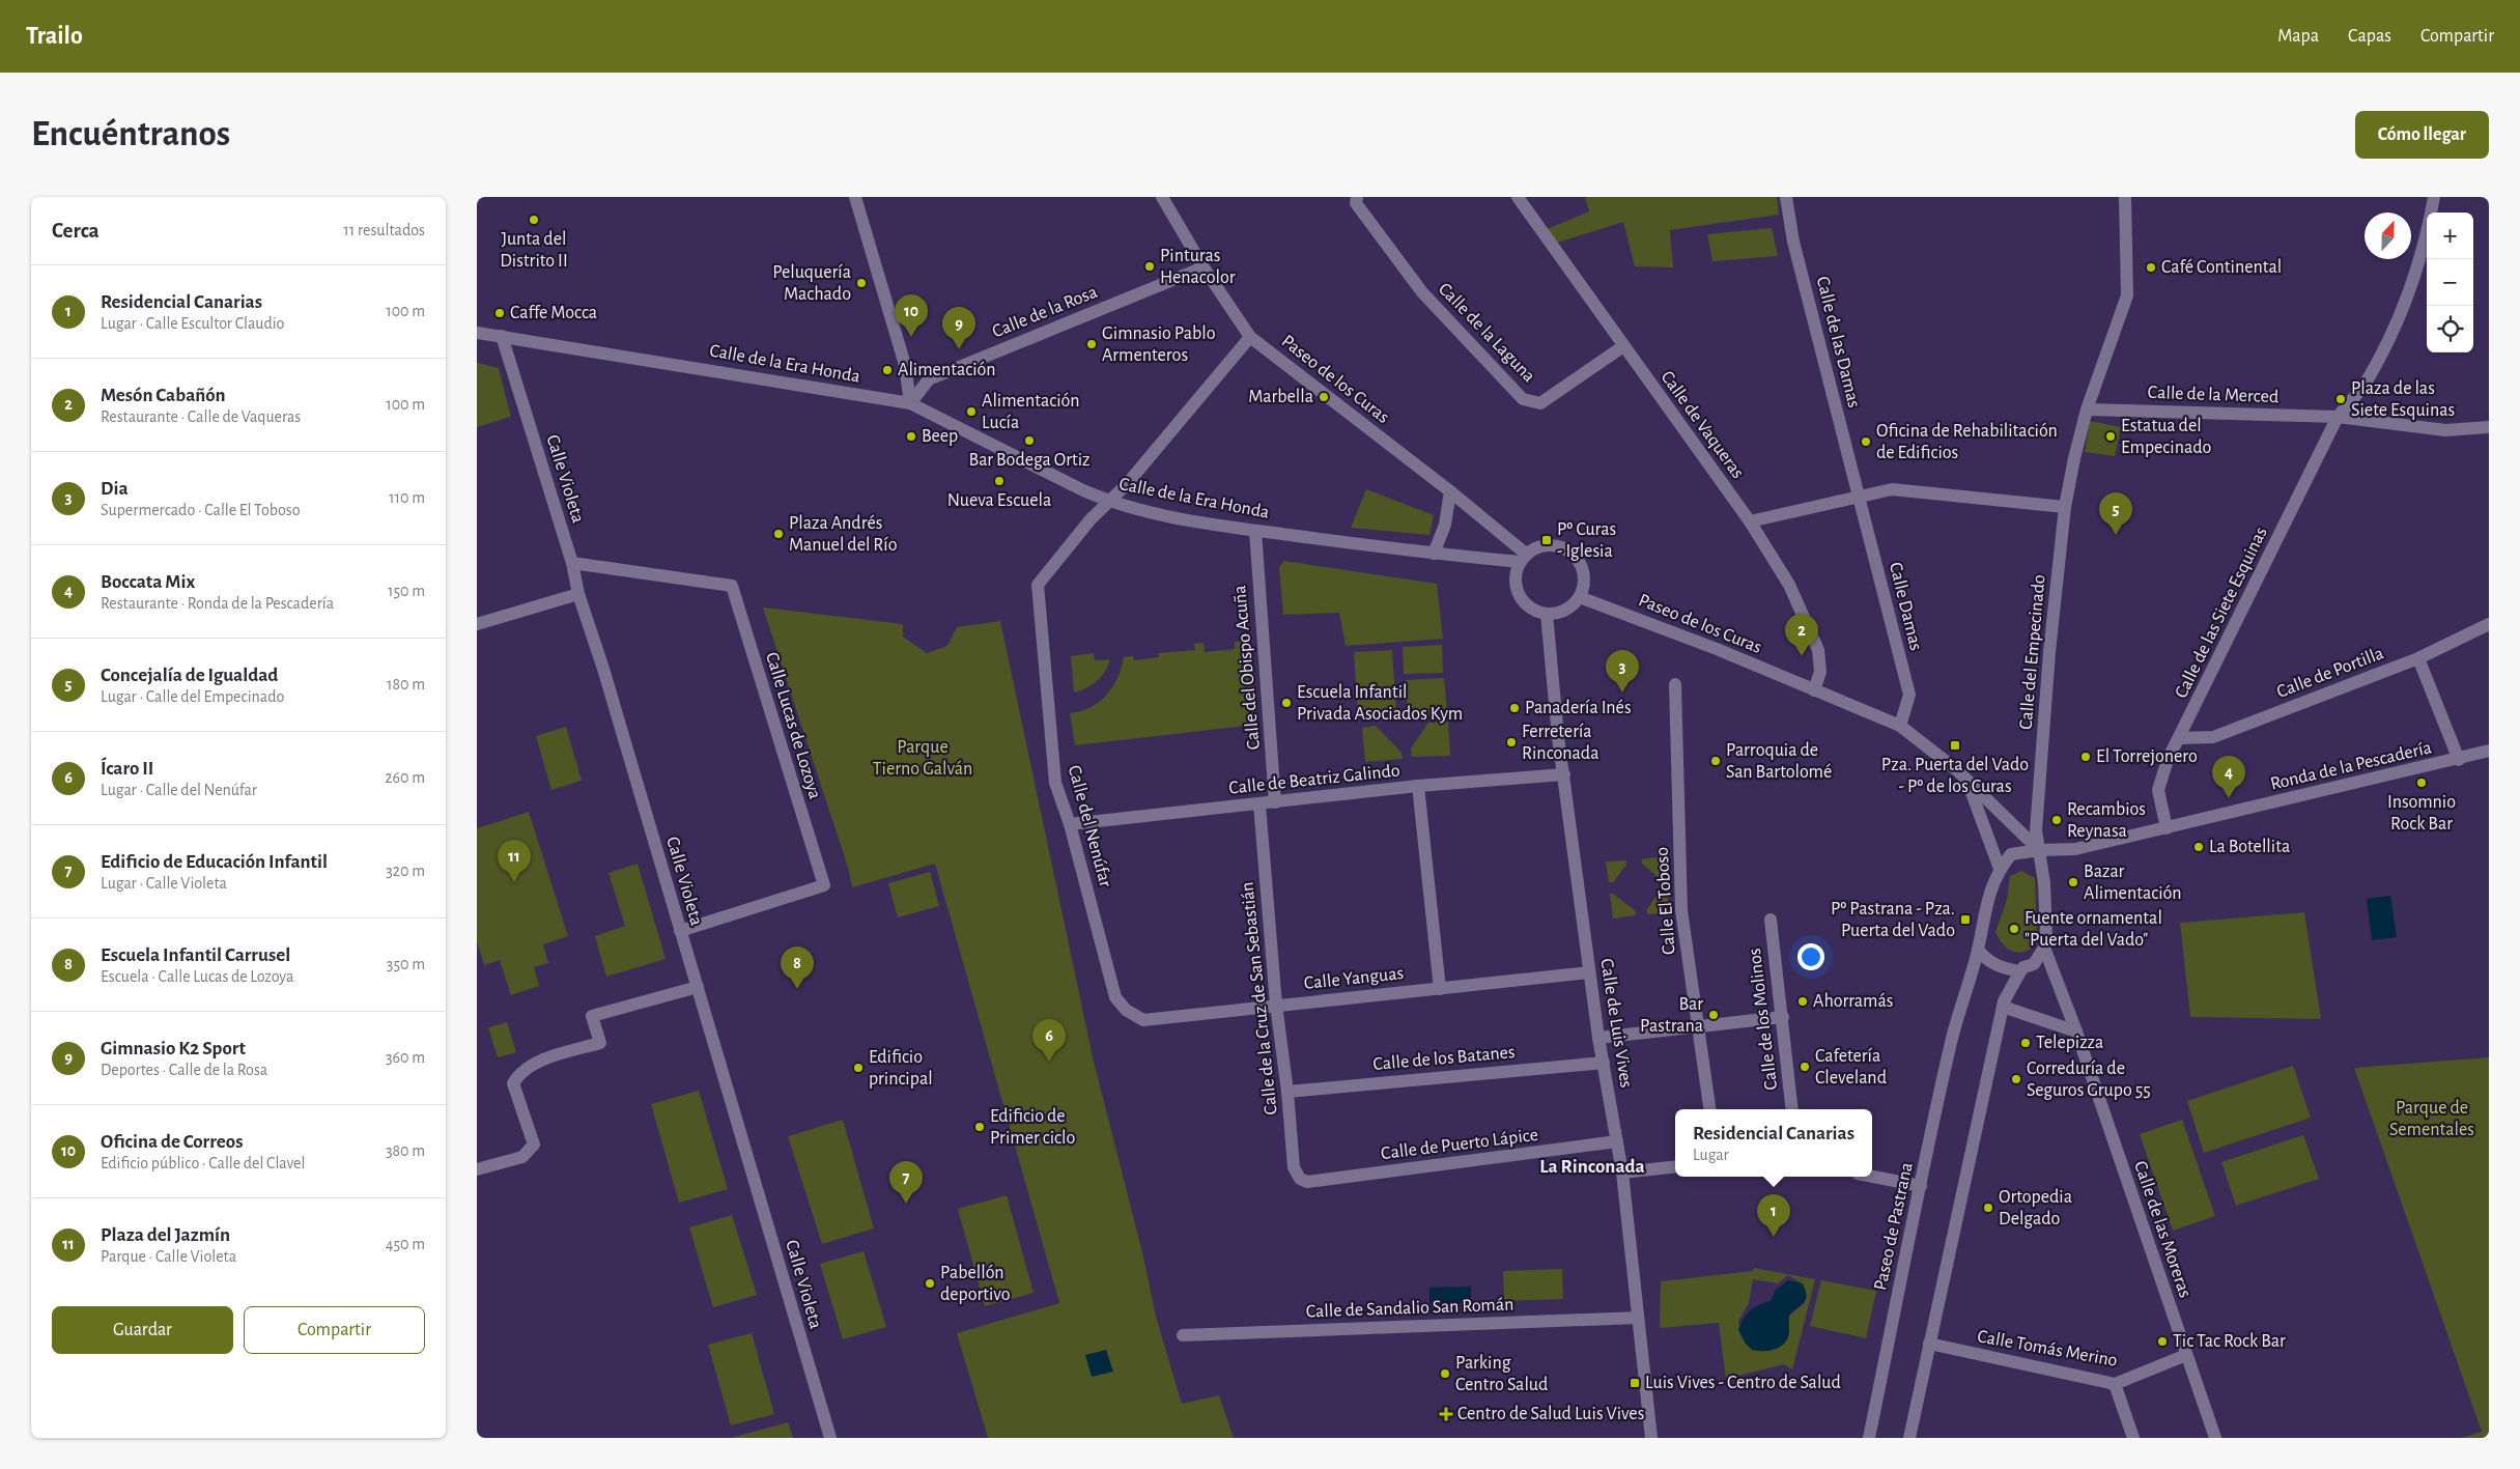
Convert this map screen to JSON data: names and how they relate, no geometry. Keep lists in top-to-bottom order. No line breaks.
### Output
{"streets":{"street":["Calle de la Rosa","Calle de la Laguna","Calle de las Damas","Calle de la Era Honda","Paseo de los Curas","Calle de la Merced","Calle de Vaqueras","Calle Violeta","Calle Damas","Calle de las Siete Esquinas","Calle del Empecinado","Calle del Obispo Acuña","Calle de Portilla","Calle Lucas de Lozoya","Ronda de la Pescadería","Calle de Beatriz Galindo","Calle del Nenúfar","Calle El Toboso","Calle Yanguas","Calle de la Cruz de San Sebastián","Calle de los Molinos","Calle de Luis Vives","Calle de los Batanes","Calle de Puerto Lápice","Paseo de Pastrana","Calle de las Moreras","Calle de Sandalio San Román","Calle Tomás Merino"]},"crossings":[["Calle de la Rosa","Calle de la Era Honda"],["Calle de la Rosa","Paseo de los Curas"],["Calle de la Laguna","Calle de Vaqueras"],["Calle de las Damas","Calle Damas"],["Calle de la Era Honda","Paseo de los Curas"],["Calle de la Era Honda","Calle Violeta"],["Calle de la Era Honda","Calle del Obispo Acuña"],["Calle de la Era Honda","Calle del Nenúfar"],["Calle de la Era Honda","Calle de Luis Vives"],["Paseo de los Curas","Calle de Vaqueras"],["Paseo de los Curas","Calle Damas"],["Paseo de los Curas","Calle del Empecinado"],["Paseo de los Curas","Ronda de la Pescadería"],["Paseo de los Curas","Calle de Luis Vives"],["Calle de la Merced","Calle de las Siete Esquinas"],["Calle de la Merced","Calle del Empecinado"],["Calle Violeta","Calle Lucas de Lozoya"],["Calle de las Siete Esquinas","Calle de Portilla"],["Calle de las Siete Esquinas","Ronda de la Pescadería"],["Calle del Empecinado","Ronda de la Pescadería"],["Calle del Empecinado","Calle de las Moreras"],["Calle del Obispo Acuña","Calle de Beatriz Galindo"],["Ronda de la Pescadería","Paseo de Pastrana"],["Calle de Beatriz Galindo","Calle del Nenúfar"],["Calle de Beatriz Galindo","Calle de la Cruz de San Sebastián"],["Calle de Beatriz Galindo","Calle de Luis Vives"],["Calle del Nenúfar","Calle Yanguas"],["Calle Yanguas","Calle de la Cruz de San Sebastián"],["Calle Yanguas","Calle de Luis Vives"],["Calle de la Cruz de San Sebastián","Calle de los Batanes"],["Calle de la Cruz de San Sebastián","Calle de Puerto Lápice"],["Calle de Luis Vives","Calle de los Batanes"],["Calle de Luis Vives","Calle de Puerto Lápice"],["Calle de Luis Vives","Calle de Sandalio San Román"],["Calle de las Moreras","Calle Tomás Merino"]],"districts":["La Rinconada"],"parks":["Parque Tierno Galván","Parque de Sementales"],"places":{"other":["Junta del Distrito II","Pinturas Henacolor","Café Continental","Peluquería Machado","Caffe Mocca","Gimnasio Pablo Armenteros","Alimentación","Marbella","Plaza de las Siete Esquinas","Alimentación Lucía","Beep","Estatua del Empecinado","Bar Bodega Ortiz","Oficina de Rehabilitación de Edificios","Nueva Escuela","Plaza Andrés Manuel del Río","Escuela Infantil Privada Asociados Kym","Panadería Inés","Ferretería Rinconada","El Torrejonero","Parroquia de San Bartolomé","Insomnio Rock Bar","Recambios Reynasa","La Botellita","Bazar Alimentación","Fuente ornamental \"Puerta del Vado\"","Ahorramás","Bar Pastrana","Telepizza","Cafetería Cleveland","Edificio principal","Correduría de Seguros Grupo 55","Edificio de Primer ciclo","Ortopedia Delgado","Pabellón deportivo","Tic Tac Rock Bar","Parking Centro Salud"],"transit":["Pº Curas - Iglesia","Pza. Puerta del Vado - Pº de los Curas","Pº Pastrana - Pza. Puerta del Vado","Luis Vives - Centro de Salud"],"health":["Centro de Salud Luis Vives"]},"north":"top","page":{"header":"Trailo","nav":["Mapa","Capas","Compartir"],"buttons":["Cómo llegar",["Guardar","Compartir"]],"title":"Encuéntranos","heading":["Cerca","11 resultados"],"map_buttons":["+","−"],"list":[{"mark":"1","name":"Residencial Canarias","note":"Lugar · Calle Escultor Claudio","value":"100 m"},{"mark":"2","name":"Mesón Cabañón","note":"Restaurante · Calle de Vaqueras","value":"100 m"},{"mark":"3","name":"Dia","note":"Supermercado · Calle El Toboso","value":"110 m"},{"mark":"4","name":"Boccata Mix","note":"Restaurante · Ronda de la Pescadería","value":"150 m"},{"mark":"5","name":"Concejalía de Igualdad","note":"Lugar · Calle del Empecinado","value":"180 m"},{"mark":"6","name":"Ícaro II","note":"Lugar · Calle del Nenúfar","value":"260 m"},{"mark":"7","name":"Edificio de Educación Infantil","note":"Lugar · Calle Violeta","value":"320 m"},{"mark":"8","name":"Escuela Infantil Carrusel","note":"Escuela · Calle Lucas de Lozoya","value":"350 m"},{"mark":"9","name":"Gimnasio K2 Sport","note":"Deportes · Calle de la Rosa","value":"360 m"},{"mark":"10","name":"Oficina de Correos","note":"Edificio público · Calle del Clavel","value":"380 m"},{"mark":"11","name":"Plaza del Jazmín","note":"Parque · Calle Violeta","value":"450 m"}],"pins":["10","9","5","2","3","4","11","8","6","7","1"],"popup":["Residencial Canarias","Lugar"]}}
